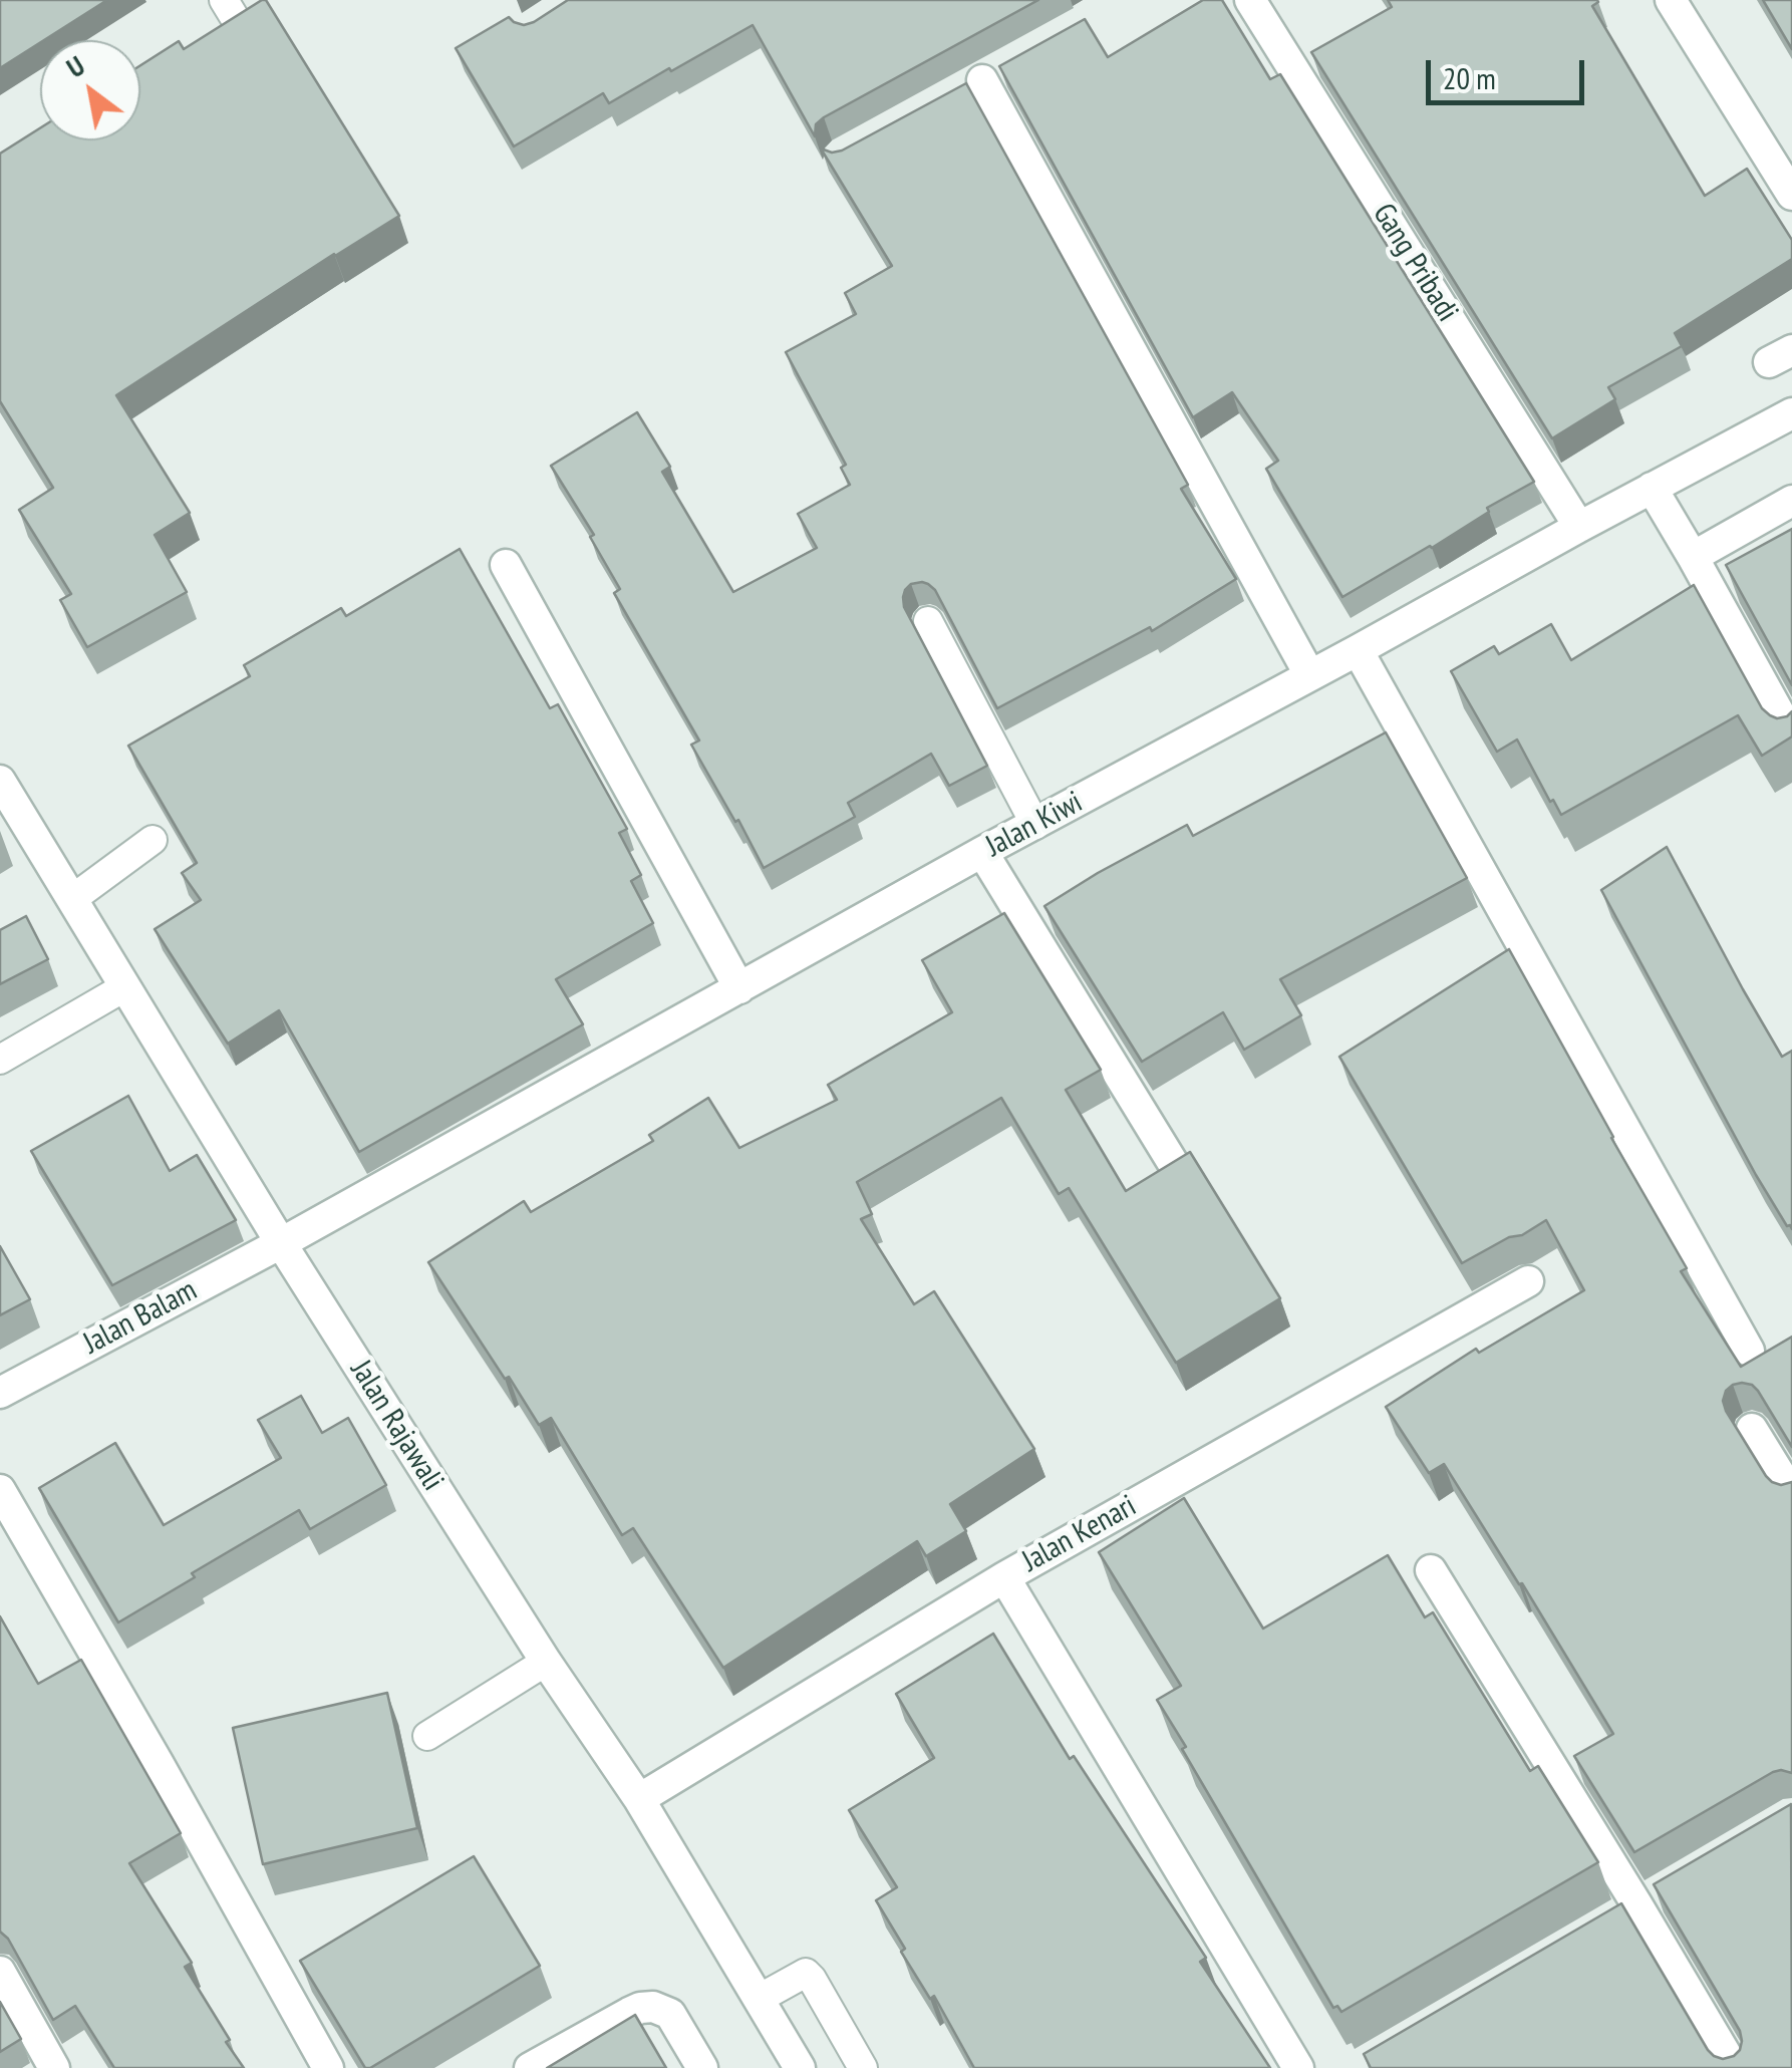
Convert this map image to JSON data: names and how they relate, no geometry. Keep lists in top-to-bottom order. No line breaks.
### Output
{"streets":{"street":["Gang Pribadi","Jalan Kiwi","Jalan Balam","Jalan Rajawali","Jalan Kenari"]},"crossings":[["Gang Pribadi","Jalan Kiwi"],["Jalan Kiwi","Jalan Balam"],["Jalan Kiwi","Jalan Rajawali"],["Jalan Balam","Jalan Rajawali"],["Jalan Rajawali","Jalan Kenari"]],"scale_bar":"20 m","north":"top left"}
